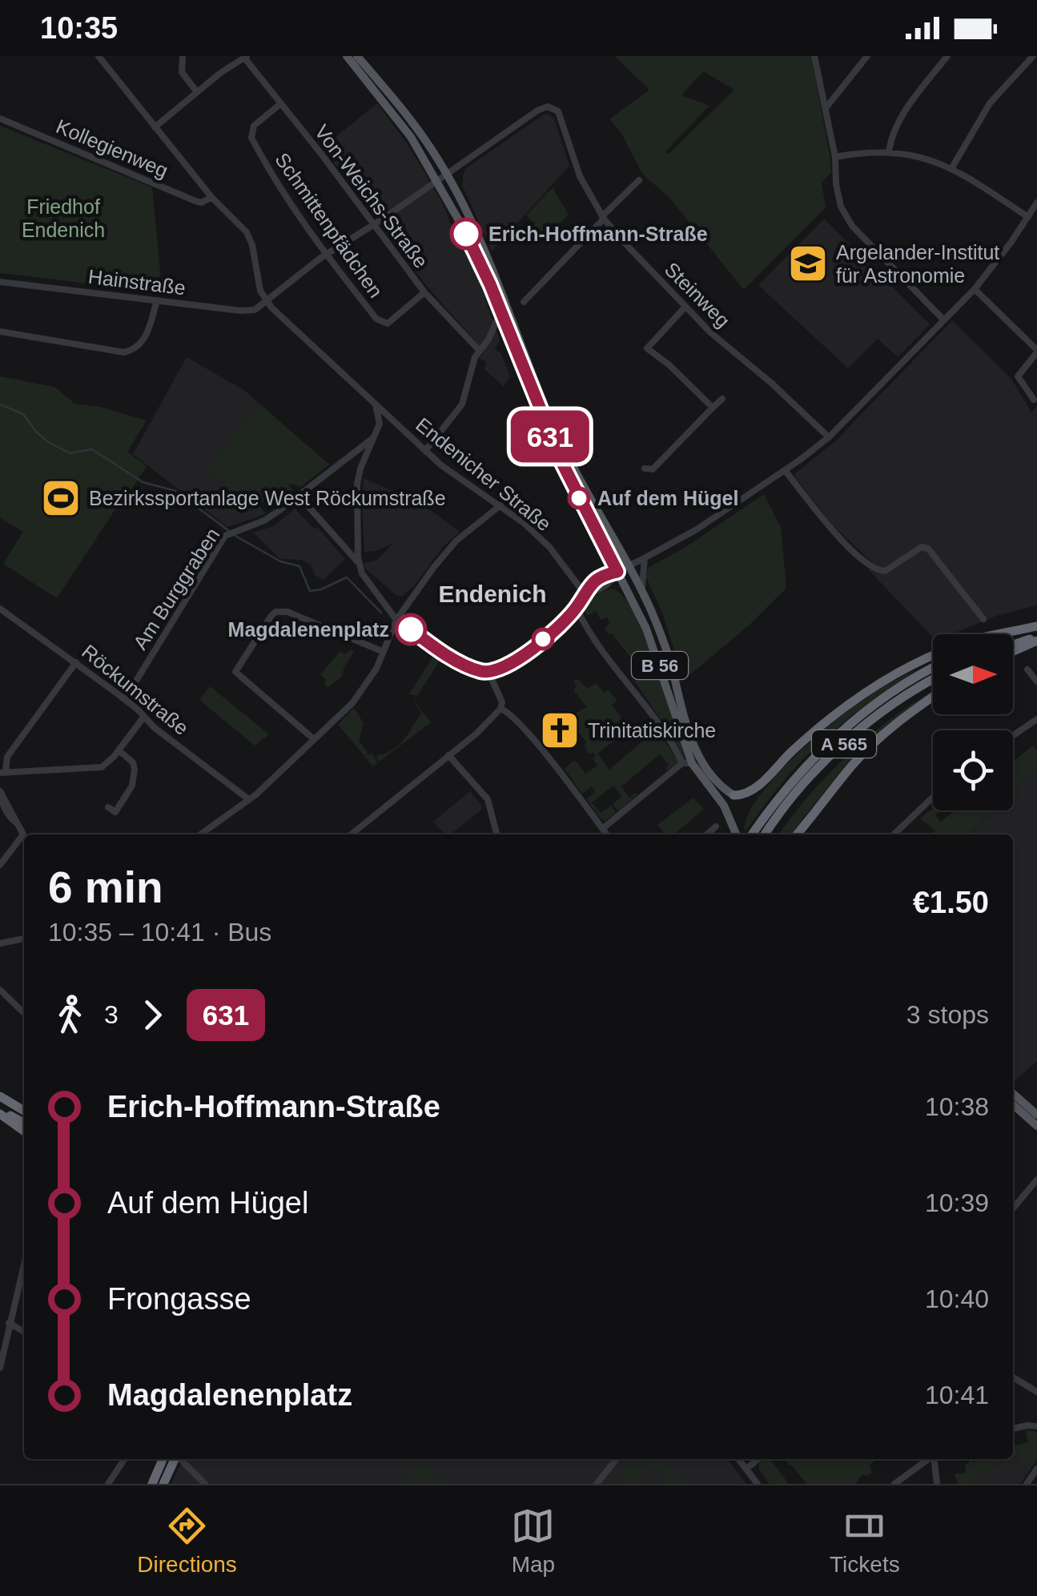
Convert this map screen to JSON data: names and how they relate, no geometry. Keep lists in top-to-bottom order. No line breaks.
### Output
{"streets":{"highway":["A 565"],"main road":["B 56"],"street":["Kollegienweg","Von-Weichs-Straße","Schmittenpfädchen","Hainstraße","Steinweg","Endenicher Straße","Am Burggraben","Röckumstraße"]},"crossings":[["Von-Weichs-Straße","Schmittenpfädchen"],["Hainstraße","Endenicher Straße"],["Steinweg","B 56"],["Am Burggraben","Röckumstraße"]],"districts":["Endenich"],"parks":["Friedhof Endenich"],"places":{"other":["Erich-Hoffmann-Straße","Auf dem Hügel","Magdalenenplatz"],"school or university":["Argelander-Institut für Astronomie"],"sports":["Bezirkssportanlage West Röckumstraße"],"church":["Trinitatiskirche"]},"lines":["bus line 631"],"north":"right","page":{"status":"10:35","on_map":"631","heading":["6 min","10:35 – 10:41 · Bus","€1.50"],"legs":["3","631","3 stops"],"list":[{"name":"Erich-Hoffmann-Straße","value":"10:38"},{"name":"Auf dem Hügel","value":"10:39"},{"name":"Frongasse","value":"10:40"},{"name":"Magdalenenplatz","value":"10:41"}],"tabs":["Directions","Map","Tickets"]}}
